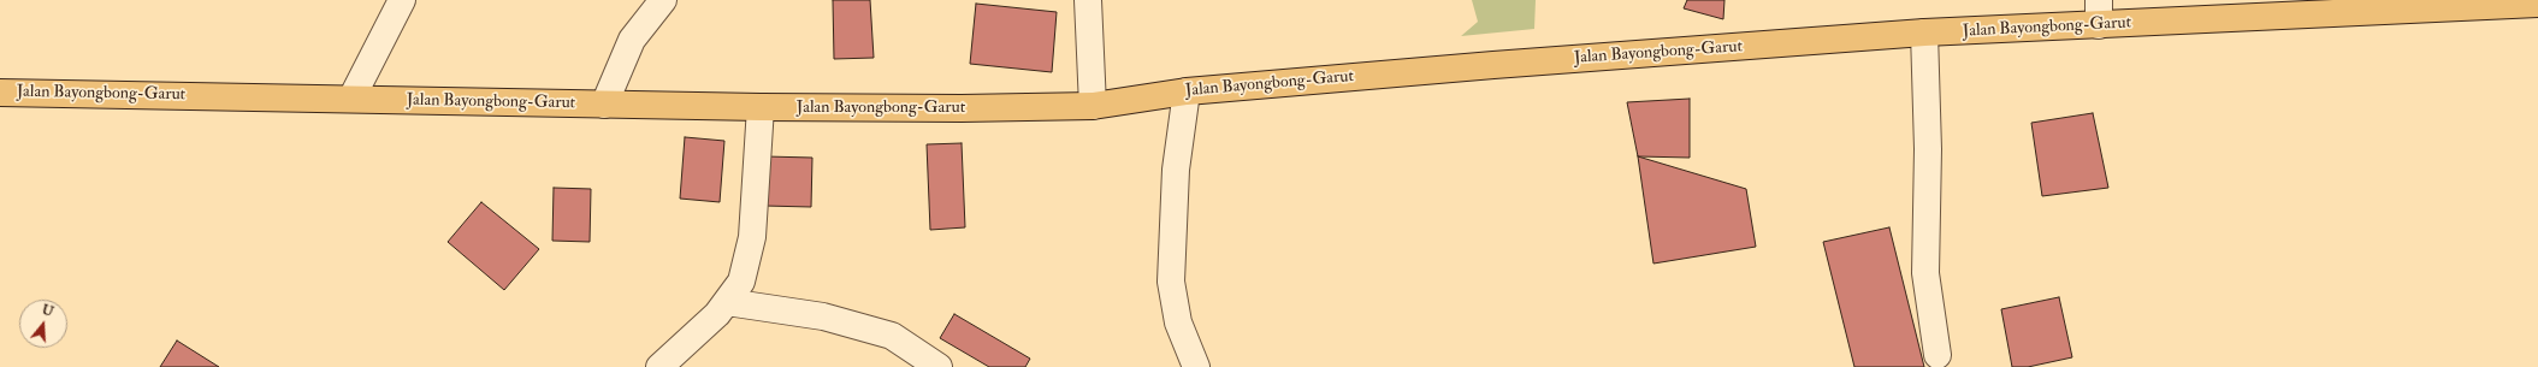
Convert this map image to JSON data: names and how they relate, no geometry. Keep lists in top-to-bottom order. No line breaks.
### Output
{"streets":{"main road":["Jalan Bayongbong-Garut"]},"north":"top"}
